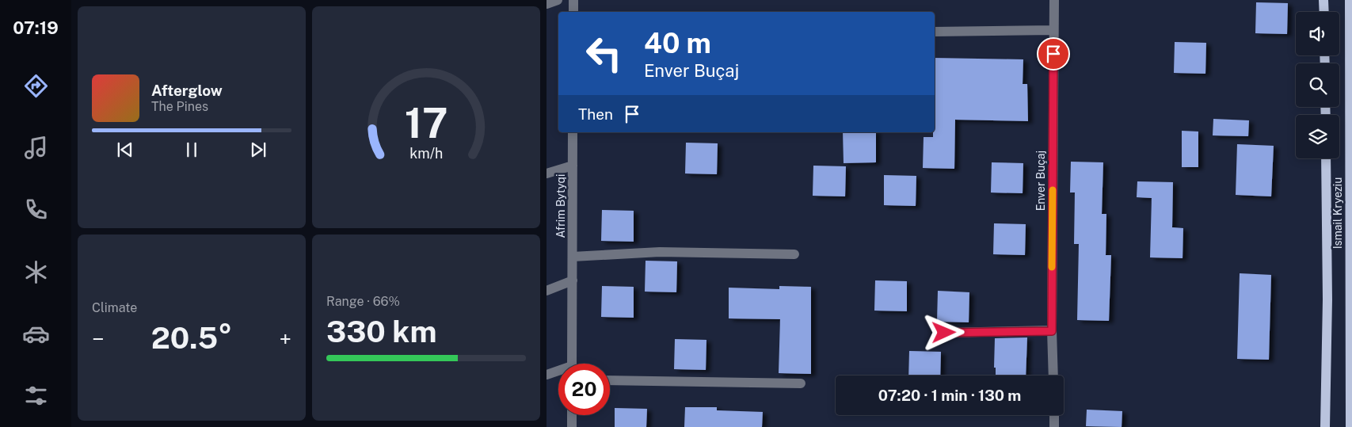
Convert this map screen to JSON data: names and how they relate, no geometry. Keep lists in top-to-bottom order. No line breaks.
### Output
{"streets":{"main road":["Ismail Kryeziu"],"street":["Enver Buçaj","Afrim Bytyqi"]},"page":{"tabs":"07:19","turn":["40 m","Enver Buçaj"],"song":["Afterglow","The Pines"],"then":"Then","tile":["Climate",["Range · 66%","330 km"]],"heat":["−","20.5°","+"],"limit":"20","trip":"07:20 · 1 min · 130 m","gauge":["17","km/h"]}}
